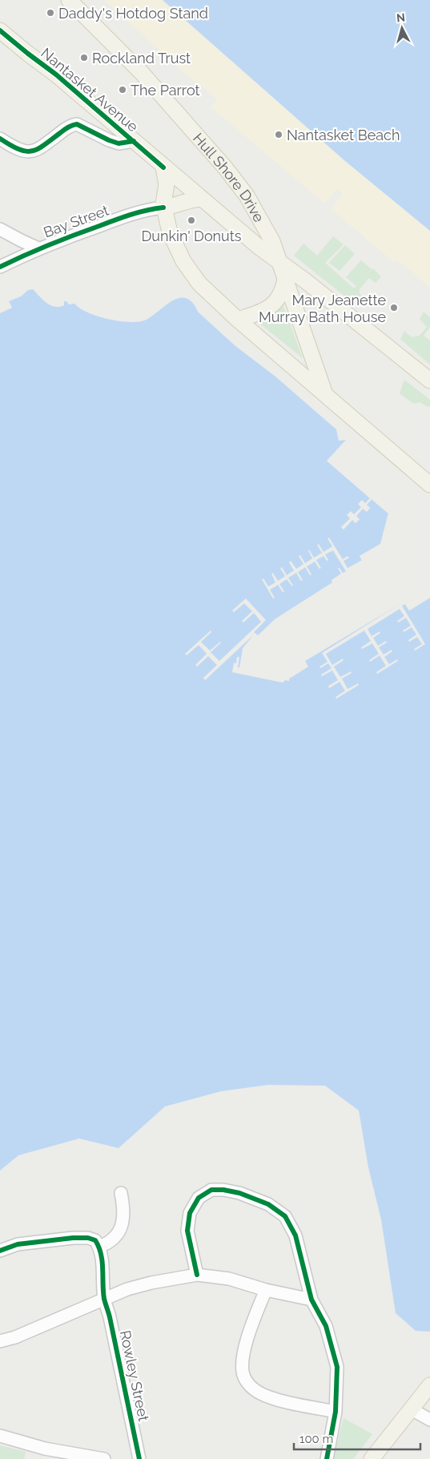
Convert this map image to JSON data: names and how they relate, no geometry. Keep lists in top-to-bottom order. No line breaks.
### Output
{"streets":{"main road":["Nantasket Avenue","Hull Shore Drive","Bay Street"],"street":["Rowley Street"]},"crossings":[["Nantasket Avenue","Hull Shore Drive"],["Nantasket Avenue","Bay Street"]],"places":["Daddy's Hotdog Stand","Rockland Trust","The Parrot","Nantasket Beach","Dunkin' Donuts","Mary Jeanette Murray Bath House"],"scale_bar":"100 m","north":"top"}
